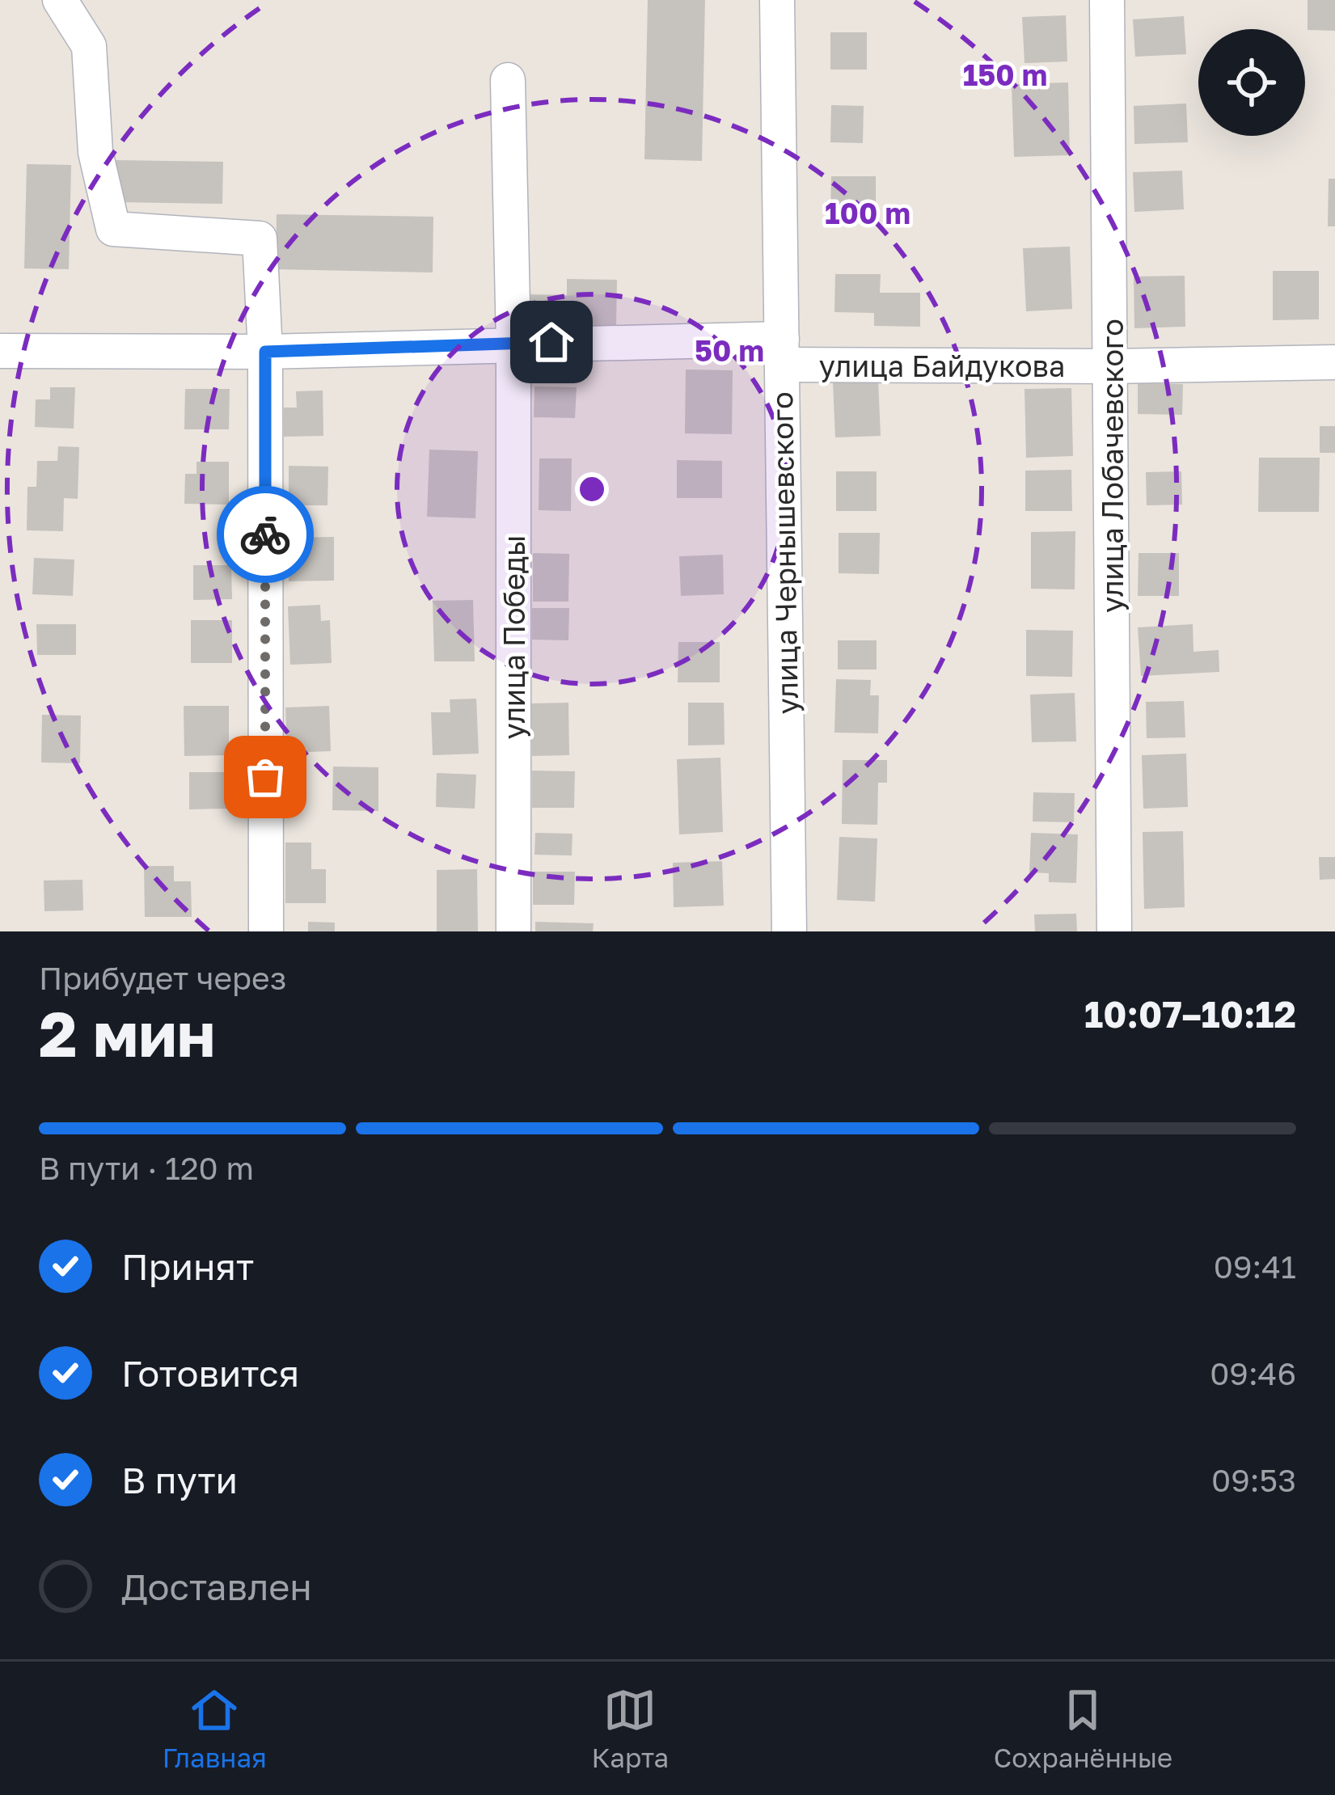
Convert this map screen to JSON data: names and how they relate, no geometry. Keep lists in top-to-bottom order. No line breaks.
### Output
{"streets":{"street":["улица Байдукова","улица Лобачевского","улица Чернышевского","улица Победы"]},"crossings":[["улица Байдукова","улица Лобачевского"],["улица Байдукова","улица Чернышевского"],["улица Байдукова","улица Победы"]],"page":{"heading":["2 мин","Прибудет через","10:07–10:12"],"bar":"В пути · 120 m","list":[["Принят","09:41"],["Готовится","09:46"],["В пути","09:53"],"Доставлен"],"tabs":["Главная","Карта","Сохранённые"]},"rings":["150 m","100 m","50 m"]}
